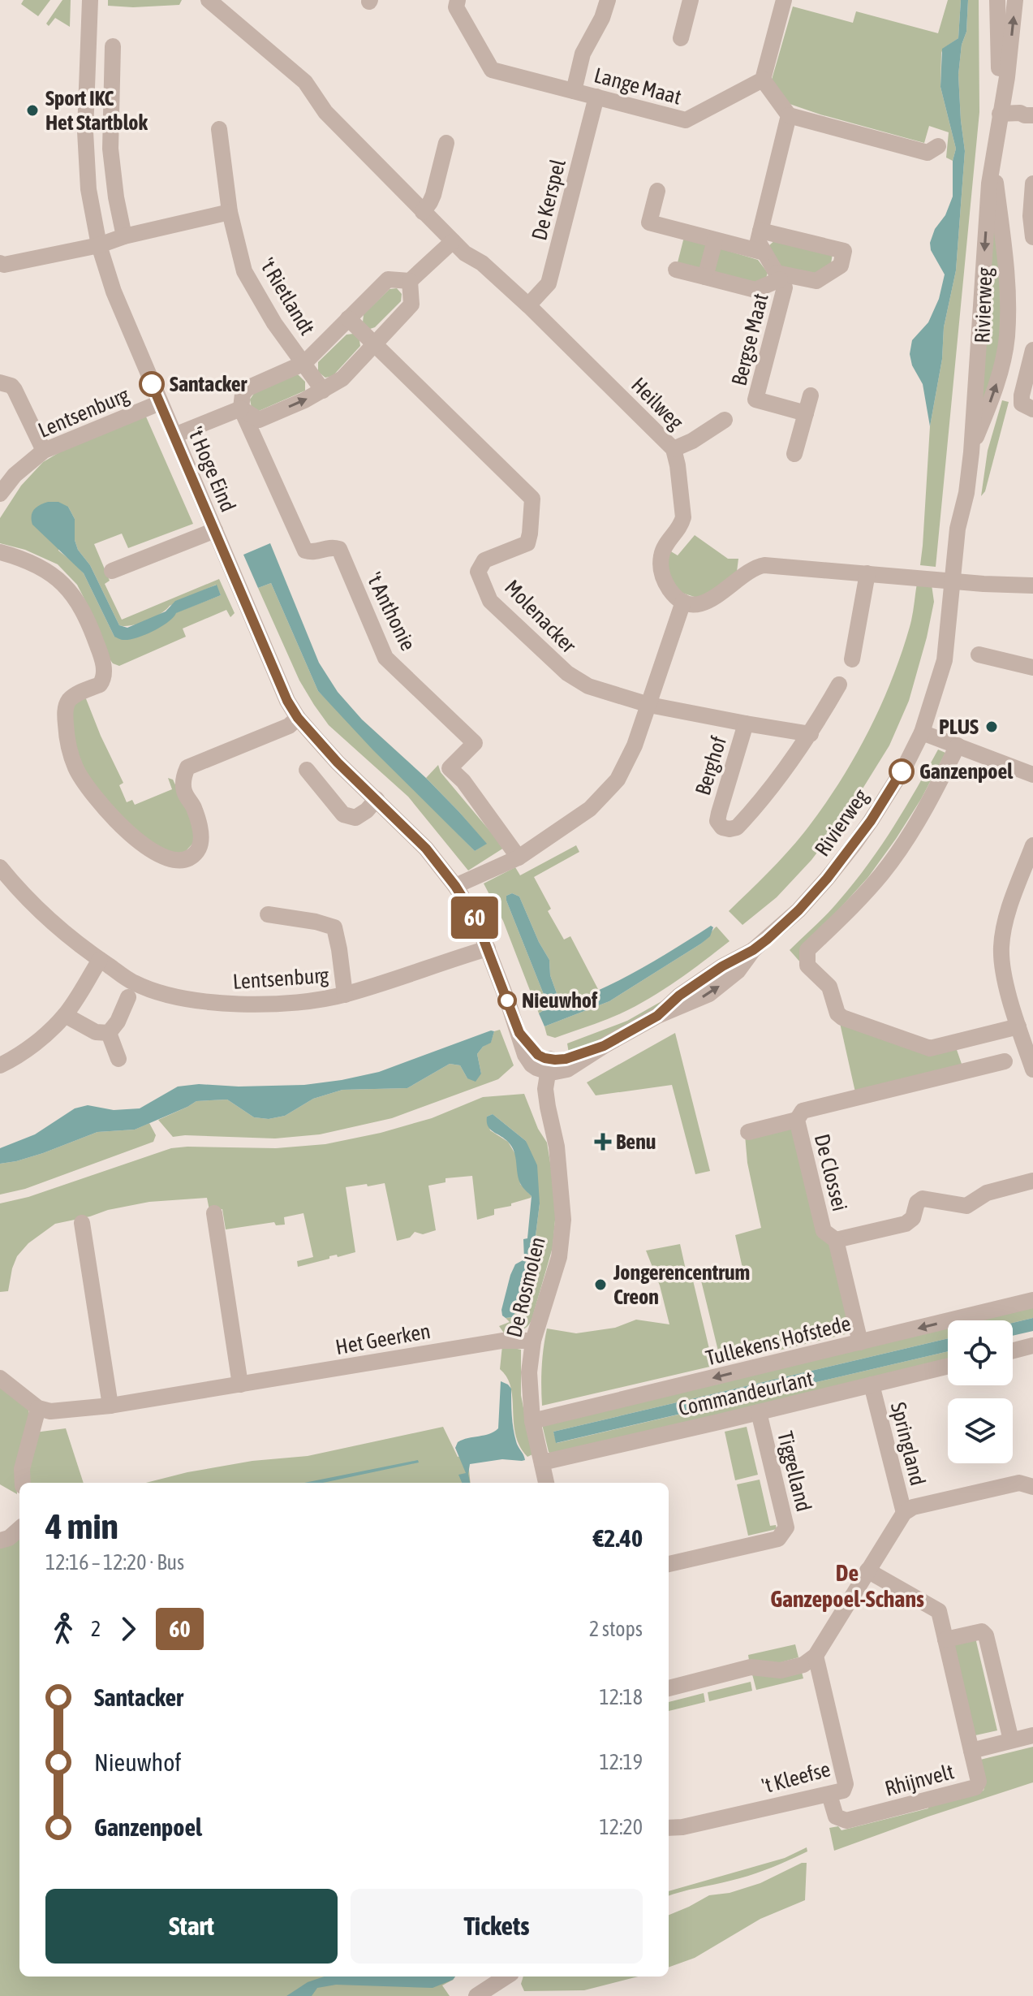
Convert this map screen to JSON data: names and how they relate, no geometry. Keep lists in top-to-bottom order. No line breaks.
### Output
{"streets":{"street":["Lange Maat","De Kerspel","'t Rietlandt","Rivierweg","Bergse Maat","Heilweg","Lentsenburg","'t Hoge Eind","'t Anthonie","Molenacker","Berghof","De Clossei","De Rosmolen","Het Geerken","Tullekens Hofstede","Commandeurlant","Springland","Tiggelland","'t Kleefse","Rhijnvelt"]},"crossings":[["Lange Maat","De Kerspel"],["De Kerspel","Heilweg"],["Rivierweg","'t Hoge Eind"],["Rivierweg","De Rosmolen"],["Lentsenburg","'t Hoge Eind"],["'t Hoge Eind","De Rosmolen"],["Molenacker","Berghof"],["De Clossei","Tullekens Hofstede"],["De Rosmolen","Het Geerken"],["De Rosmolen","Tullekens Hofstede"],["De Rosmolen","Commandeurlant"],["Commandeurlant","Springland"],["Commandeurlant","Tiggelland"],["'t Kleefse","Rhijnvelt"]],"districts":["De Ganzepoel-Schans"],"places":{"other":["Sport IKC Het Startblok","Santacker","PLUS","Ganzenpoel","Nieuwhof","Jongerencentrum Creon"],"health":["Benu"]},"lines":["bus line 60"],"page":{"on_map":"60","heading":["4 min","12:16 – 12:20 · Bus","€2.40"],"legs":["2","60","2 stops"],"list":[{"name":"Santacker","value":"12:18"},{"name":"Nieuwhof","value":"12:19"},{"name":"Ganzenpoel","value":"12:20"}],"buttons":["Start","Tickets"]}}
